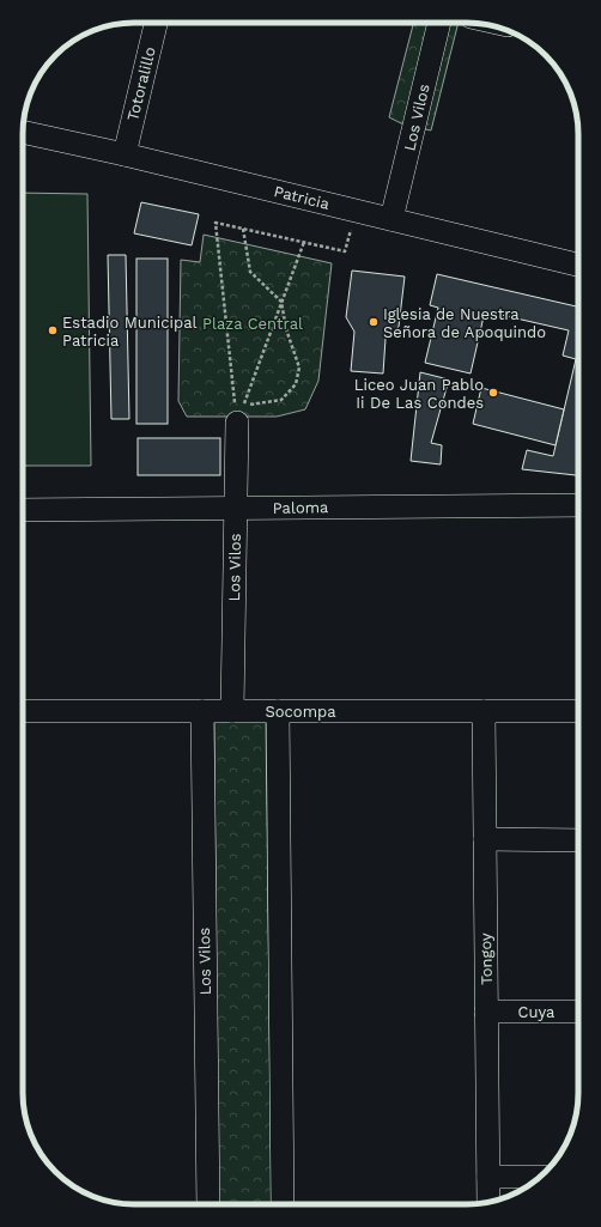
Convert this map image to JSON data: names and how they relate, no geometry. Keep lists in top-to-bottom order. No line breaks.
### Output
{"streets":{"street":["Totoralillo","Los Vilos","Patricia","Paloma","Socompa","Tongoy","Cuya"]},"crossings":[["Totoralillo","Patricia"],["Los Vilos","Patricia"],["Los Vilos","Paloma"],["Los Vilos","Socompa"],["Socompa","Tongoy"],["Tongoy","Cuya"]],"parks":["Plaza Central"],"places":["Iglesia de Nuestra Señora de Apoquindo","Estadio Municipal Patricia","Liceo Juan Pablo Ii De Las Condes"]}
